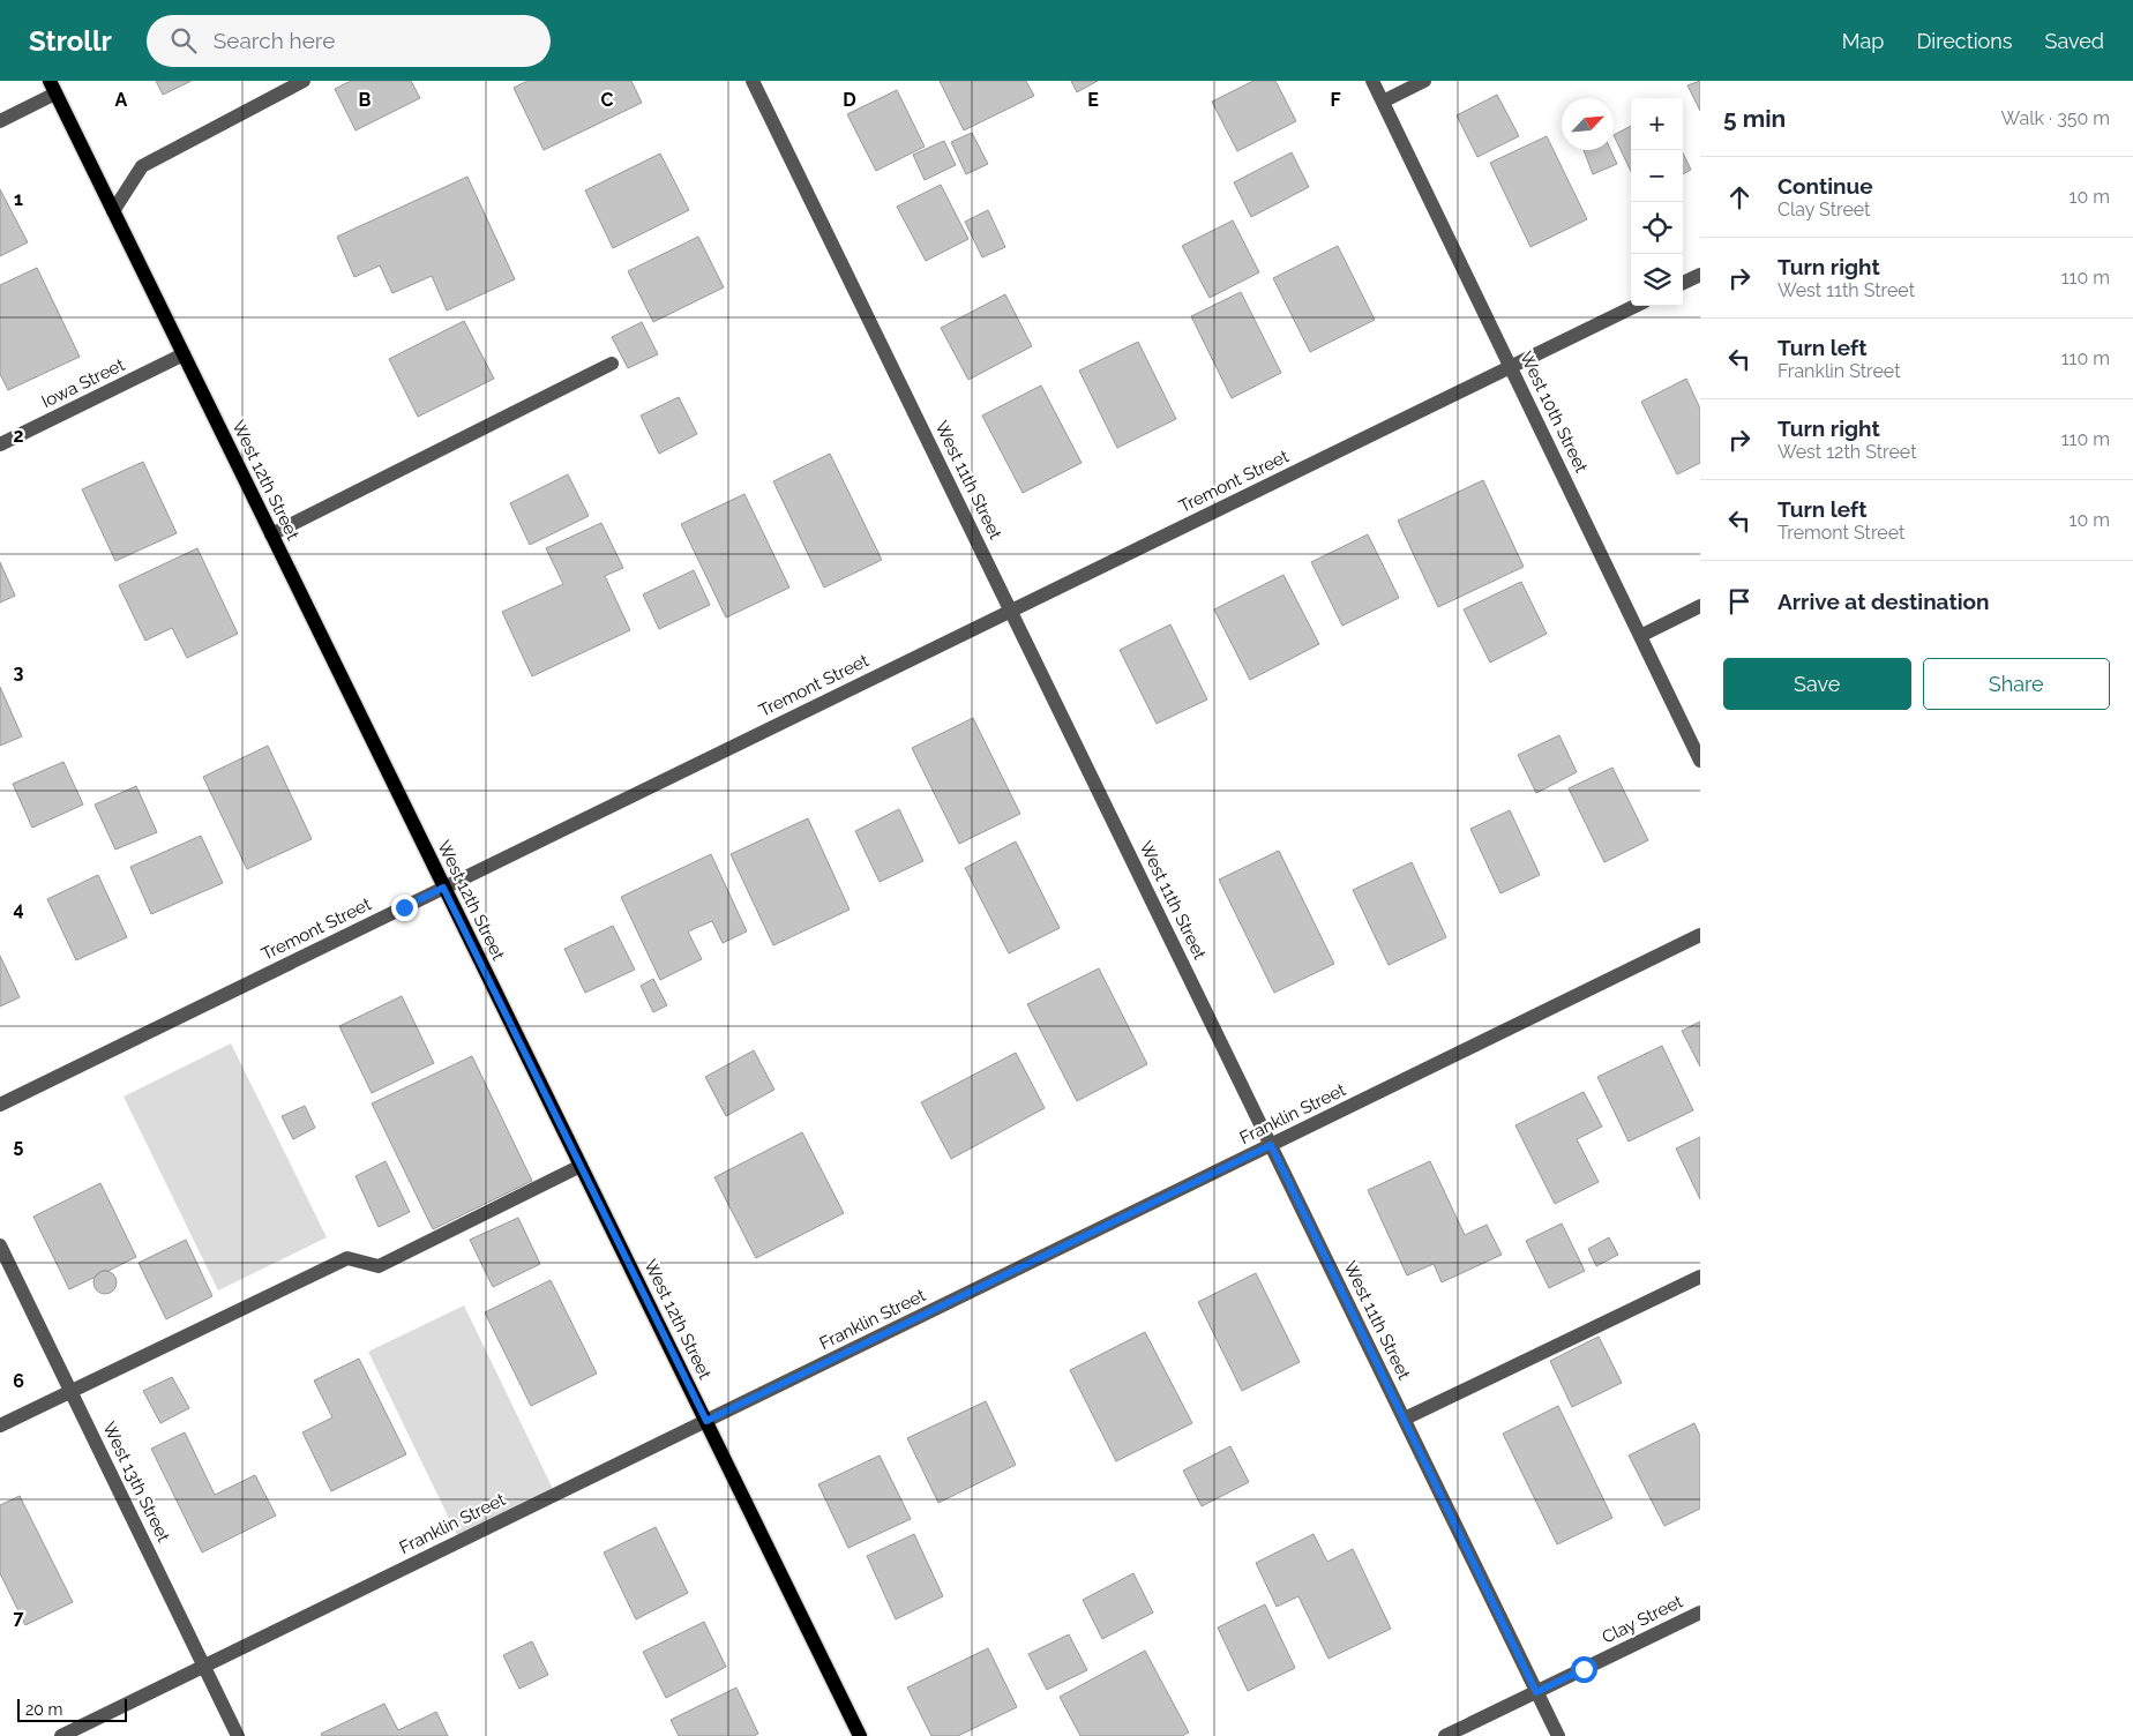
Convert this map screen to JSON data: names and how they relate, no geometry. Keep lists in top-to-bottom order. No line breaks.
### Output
{"streets":{"main road":["West 12th Street"],"street":["Iowa Street","West 10th Street","West 11th Street","Tremont Street","Franklin Street","West 13th Street","Clay Street"]},"crossings":[["Iowa Street","West 12th Street"],["West 10th Street","Tremont Street"],["West 12th Street","Tremont Street"],["West 12th Street","Franklin Street"],["West 11th Street","Tremont Street"],["West 11th Street","Franklin Street"],["West 11th Street","Clay Street"],["Franklin Street","West 13th Street"]],"scale_bar":"20 m","north":"top right","page":{"header":"Strollr","search":"Search here","nav":["Map","Directions","Saved"],"heading":["5 min","Walk · 350 m"],"map_buttons":["+","−"],"list":[["Continue","Clay Street","10 m"],["Turn right","West 11th Street","110 m"],["Turn left","Franklin Street","110 m"],["Turn right","West 12th Street","110 m"],["Turn left","Tremont Street","10 m"],"Arrive at destination"],"buttons":["Save","Share"],"scale":"20 m"},"grid":{"columns":["A","B","C","D","E","F"],"rows":["1","2","3","4","5","6","7"]}}
